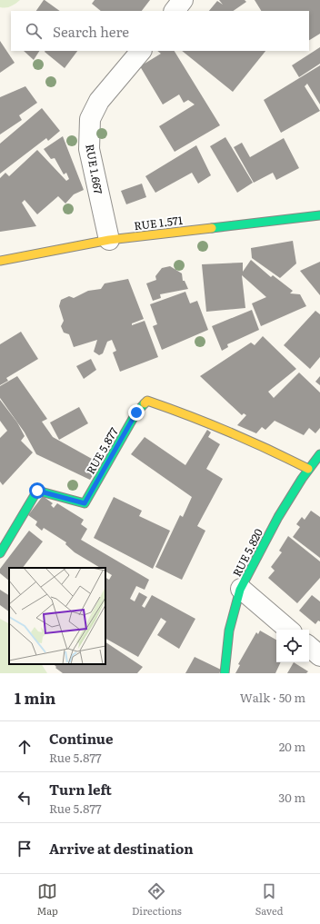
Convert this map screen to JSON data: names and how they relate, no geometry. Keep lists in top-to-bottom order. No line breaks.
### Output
{"streets":{"street":["RUE 1.667","RUE 1.571","RUE 5.877","RUE 5.820"]},"crossings":[["RUE 1.667","RUE 1.571"],["RUE 5.877","RUE 5.820"]],"page":{"search":"Search here","heading":["1 min","Walk · 50 m"],"list":[["Continue","Rue 5.877","20 m"],["Turn left","Rue 5.877","30 m"],"Arrive at destination"],"nav":["Map","Directions","Saved"]}}
